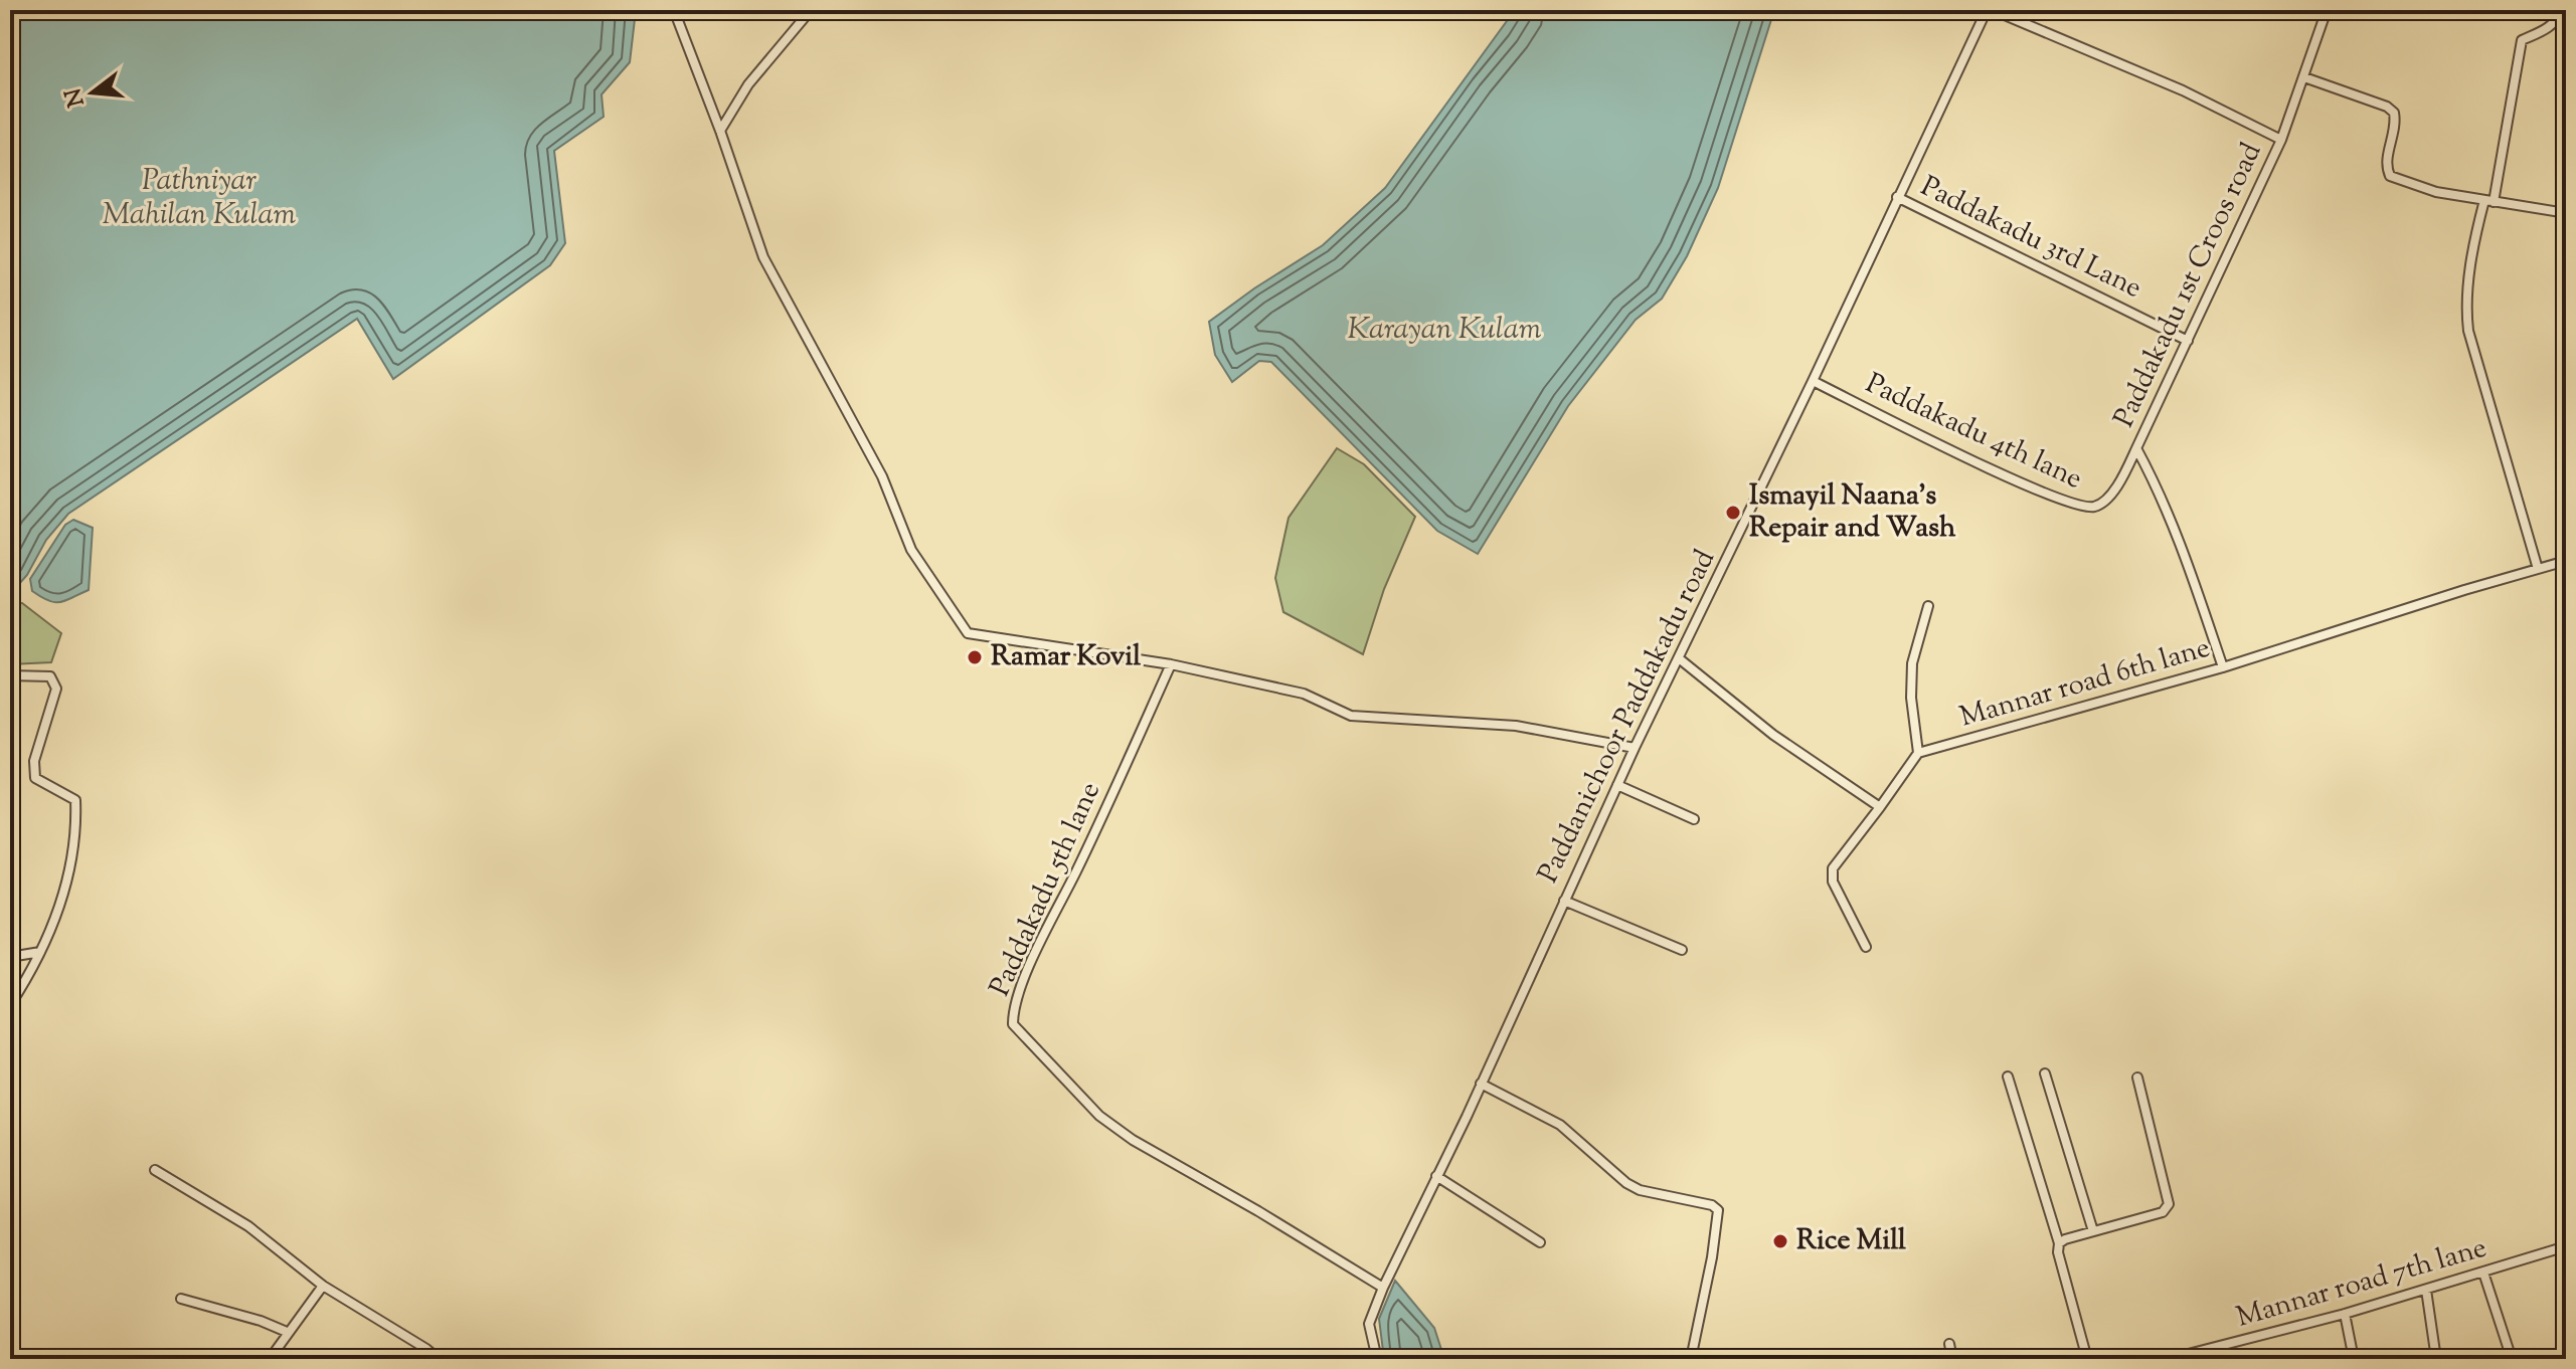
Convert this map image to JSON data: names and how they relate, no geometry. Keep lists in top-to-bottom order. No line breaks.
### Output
{"streets":{"street":["Paddakadu 3rd Lane","Paddakadu 1st Croos road","Paddakadu 4th lane","Mannar road 6th lane","Paddanichoor Paddakadu road","Paddakadu 5th lane","Mannar road 7th lane"]},"crossings":[["Paddakadu 3rd Lane","Paddakadu 1st Croos road"],["Paddakadu 3rd Lane","Paddanichoor Paddakadu road"],["Paddakadu 1st Croos road","Paddakadu 4th lane"],["Paddakadu 1st Croos road","Mannar road 6th lane"],["Paddakadu 4th lane","Paddanichoor Paddakadu road"],["Paddanichoor Paddakadu road","Paddakadu 5th lane"]],"water":["Pathniyar Mahilan Kulam","Karayan Kulam"],"places":["Ismayil Naana's Repair and Wash","Ramar Kovil","Rice Mill"],"north":"left"}
